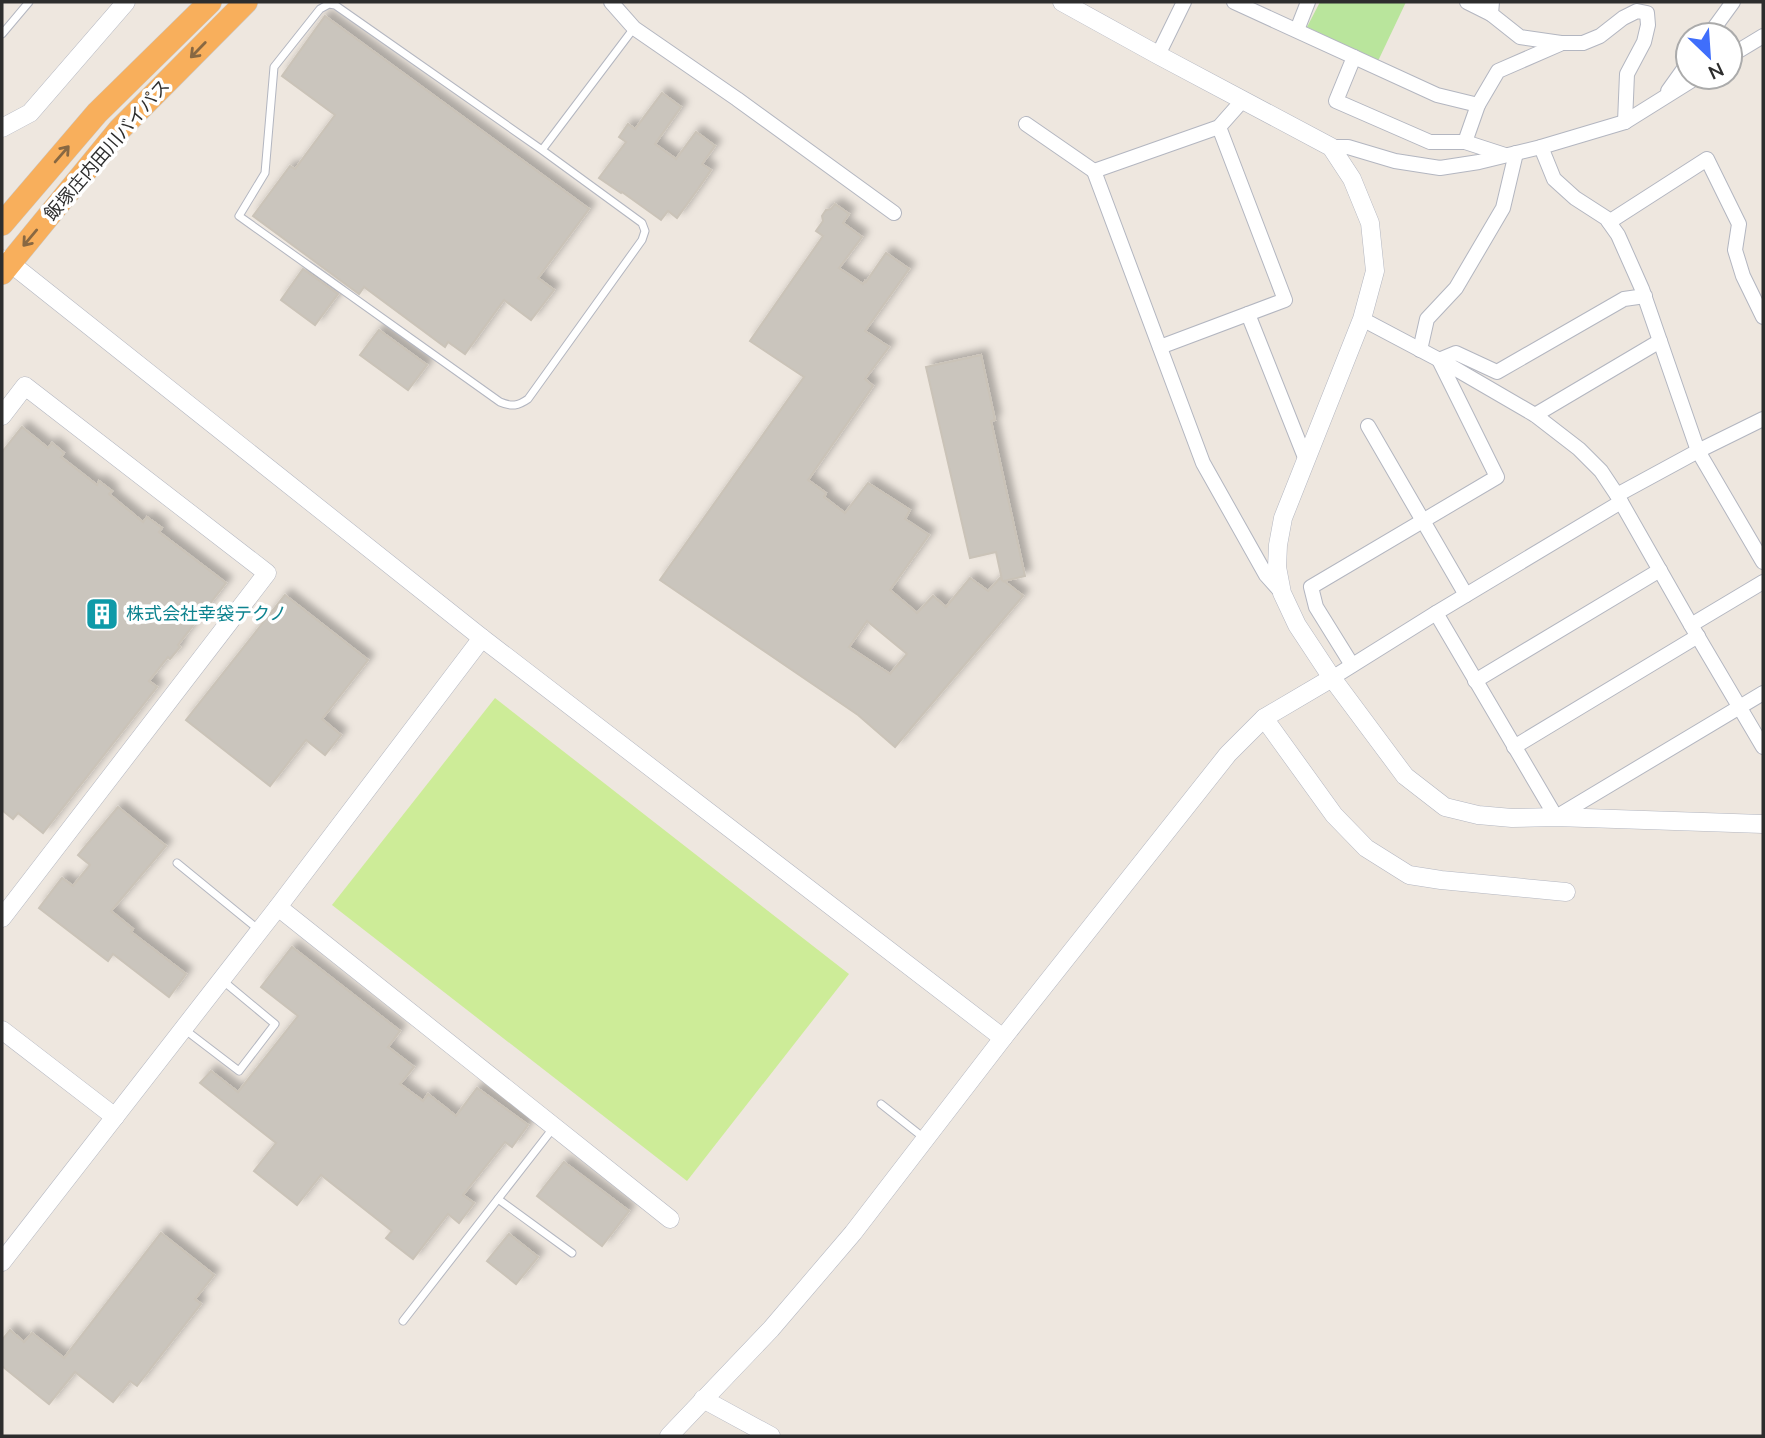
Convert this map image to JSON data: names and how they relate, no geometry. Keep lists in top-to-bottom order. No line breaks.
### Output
{"streets":{"highway":["飯塚庄内田川バイパス"]},"places":{"building":["株式会社幸袋テクノ"]},"north":"bottom right"}
